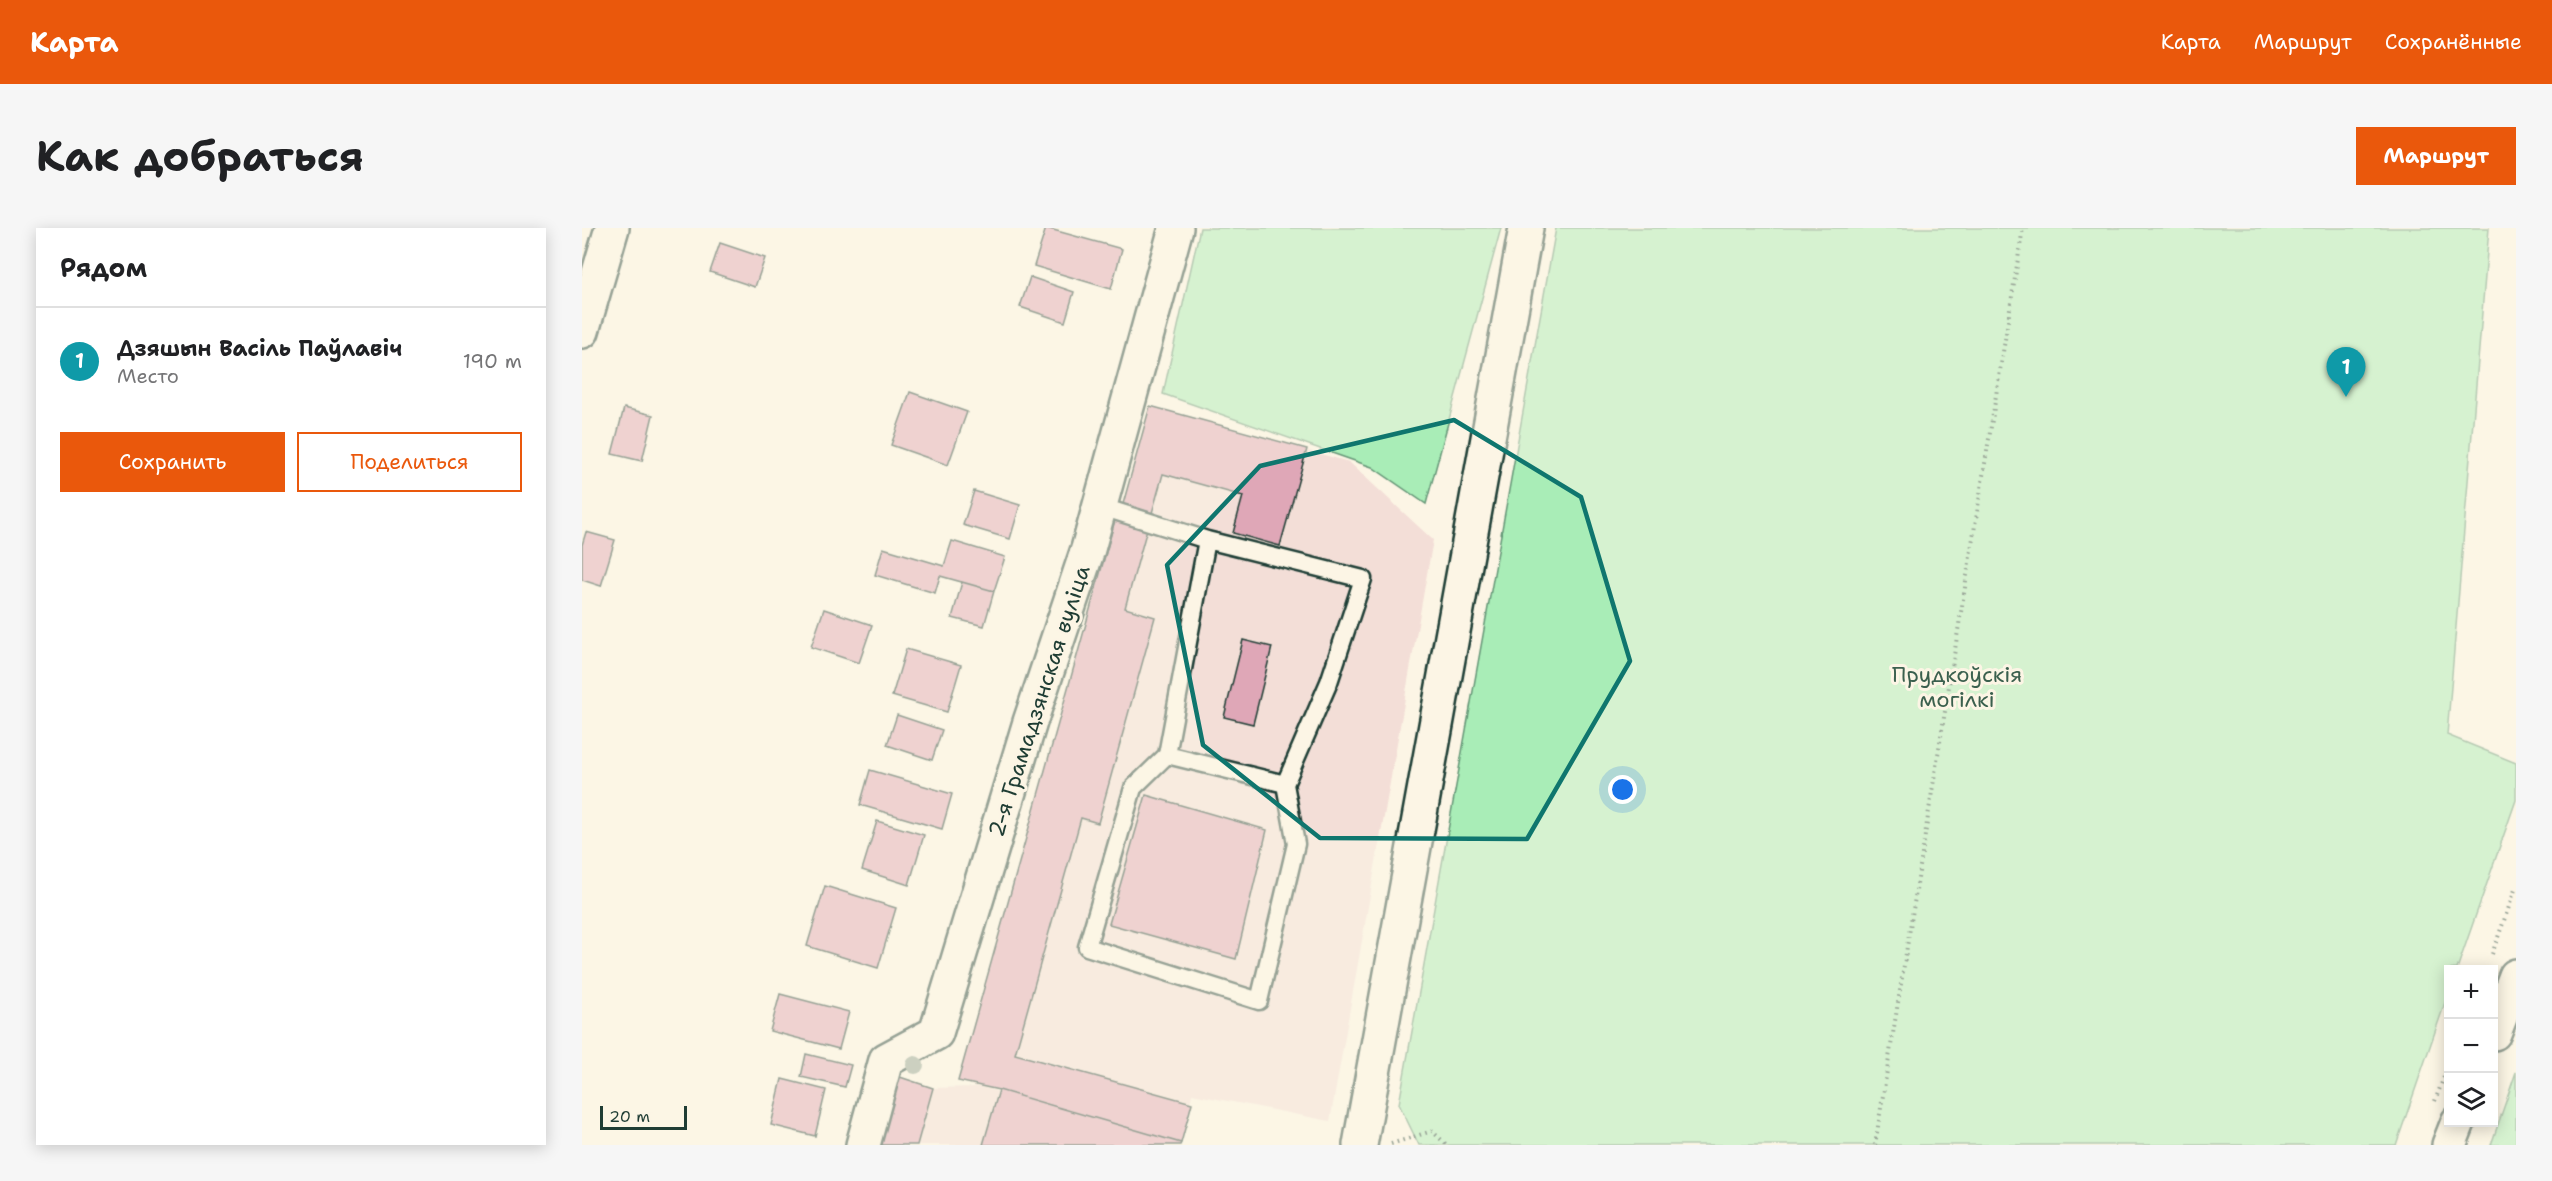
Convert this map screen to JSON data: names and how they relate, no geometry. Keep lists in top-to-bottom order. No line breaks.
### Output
{"streets":{"street":["2-я Грамадзянская вуліца"]},"parks":["Прудкоўскія могілкі"],"scale_bar":"20 m","page":{"header":"Карта","nav":["Карта","Маршрут","Сохранённые"],"buttons":["Маршрут",["Сохранить","Поделиться"]],"title":"Как добраться","heading":"Рядом","list":[{"mark":"1","name":"Дзяшын Васіль Паўлавіч","note":"Место","value":"190 m"}],"pins":"1","map_buttons":["+","−"],"scale":"20 m"}}
